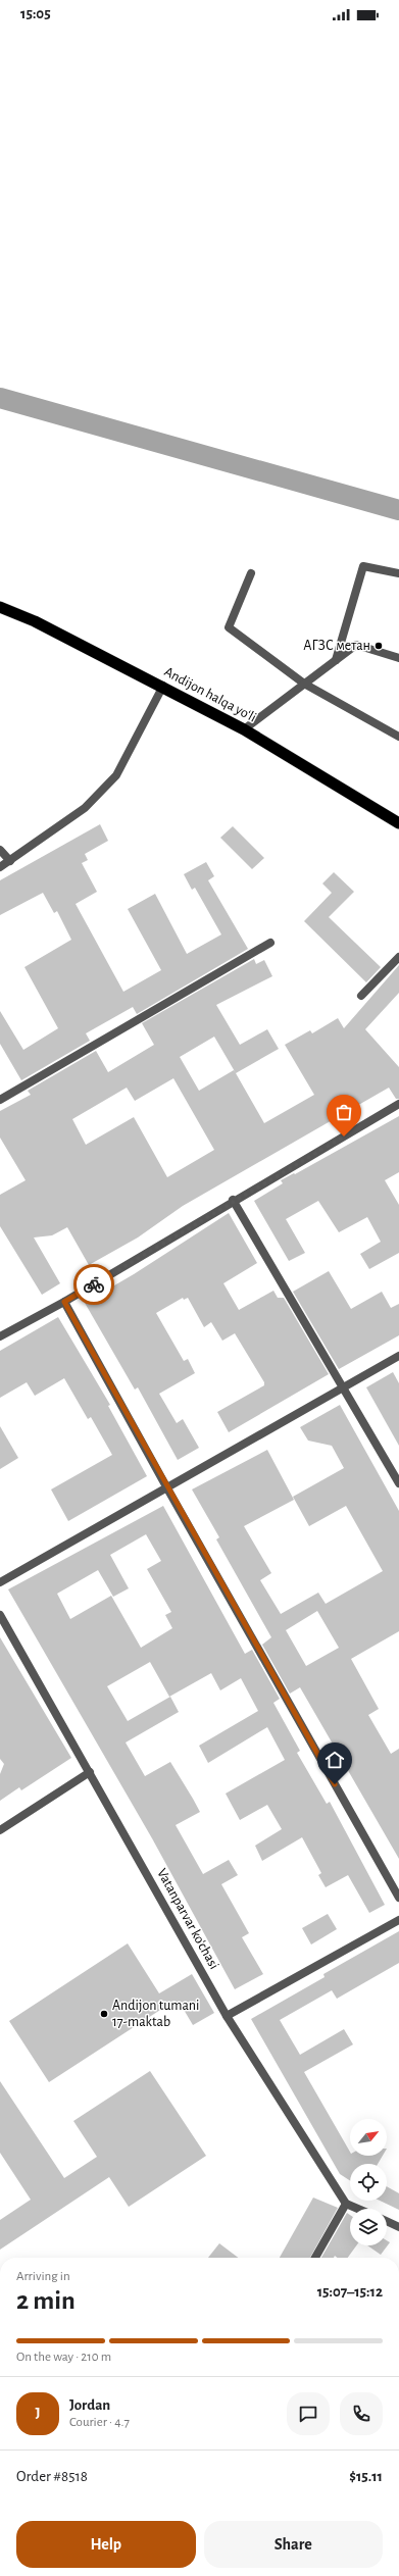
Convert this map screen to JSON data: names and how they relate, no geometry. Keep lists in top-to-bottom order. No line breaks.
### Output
{"streets":{"highway":["Andijon halqa yo‘li"],"lane":["Vatanparvar ko'chasi"]},"places":["АГЗС метан","Andijon tumani 17-maktab"],"north":"top right","page":{"status":"15:05","heading":["2 min","Arriving in","15:07–15:12"],"panel":["Jordan","Courier · 4.7","Order #8518","$15.11"],"bar":"On the way · 210 m","round":"J","buttons":["Help","Share"]}}
